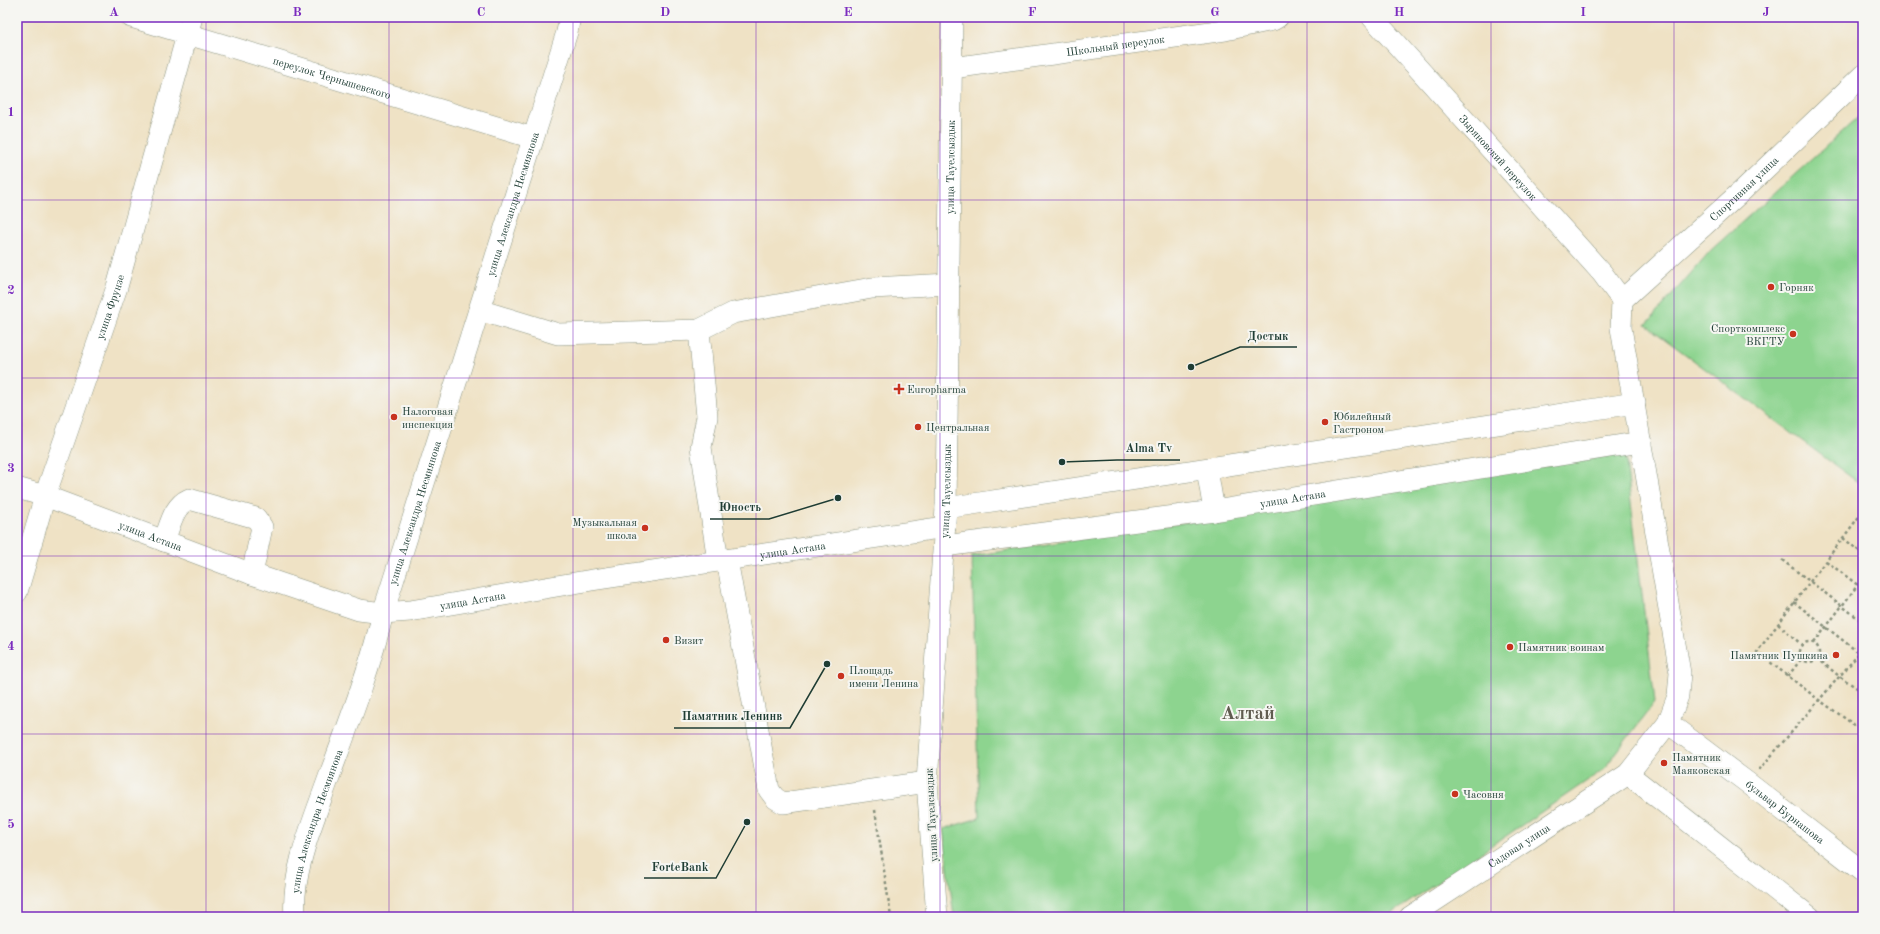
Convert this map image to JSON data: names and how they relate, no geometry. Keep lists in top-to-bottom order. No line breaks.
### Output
{"streets":{"street":["Школьный переулок","переулок Чернышевского","Зыряновский переулок","улица Тауелсыздык","Спортивная улица","улица Александра Несмиянова","улица Фрунзе","улица Астана","бульвар Бурнашова","Садовая улица"]},"crossings":[["Школьный переулок","улица Тауелсыздык"],["переулок Чернышевского","улица Александра Несмиянова"],["переулок Чернышевского","улица Фрунзе"],["Зыряновский переулок","Спортивная улица"],["Зыряновский переулок","Садовая улица"],["улица Тауелсыздык","улица Астана"],["Спортивная улица","Садовая улица"],["улица Александра Несмиянова","улица Астана"],["улица Фрунзе","улица Астана"],["улица Астана","Садовая улица"],["бульвар Бурнашова","Садовая улица"]],"districts":["Алтай"],"places":{"other":["Горняк","Спорткомплекс ВКГТУ","Достык","Налоговая инспекция","Юбилейный Гастроном","Центральная","Alma Tv","Юность","Музыкальная школа","Визит","Памятник воинам","Памятник Пушкина","Памятник Ленинв","Площадь имени Ленина","Памятник Маяковская","Часовня","ForteBank"],"health":["Europharma"]},"grid":{"columns":["A","B","C","D","E","F","G","H","I","J"],"rows":["1","2","3","4","5"]}}
